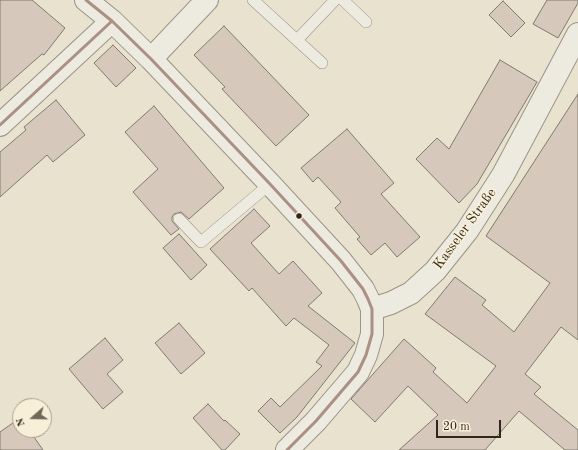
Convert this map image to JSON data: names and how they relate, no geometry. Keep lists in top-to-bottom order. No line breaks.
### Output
{"streets":{"street":["Kasseler Straße"]},"scale_bar":"20 m","north":"left"}
